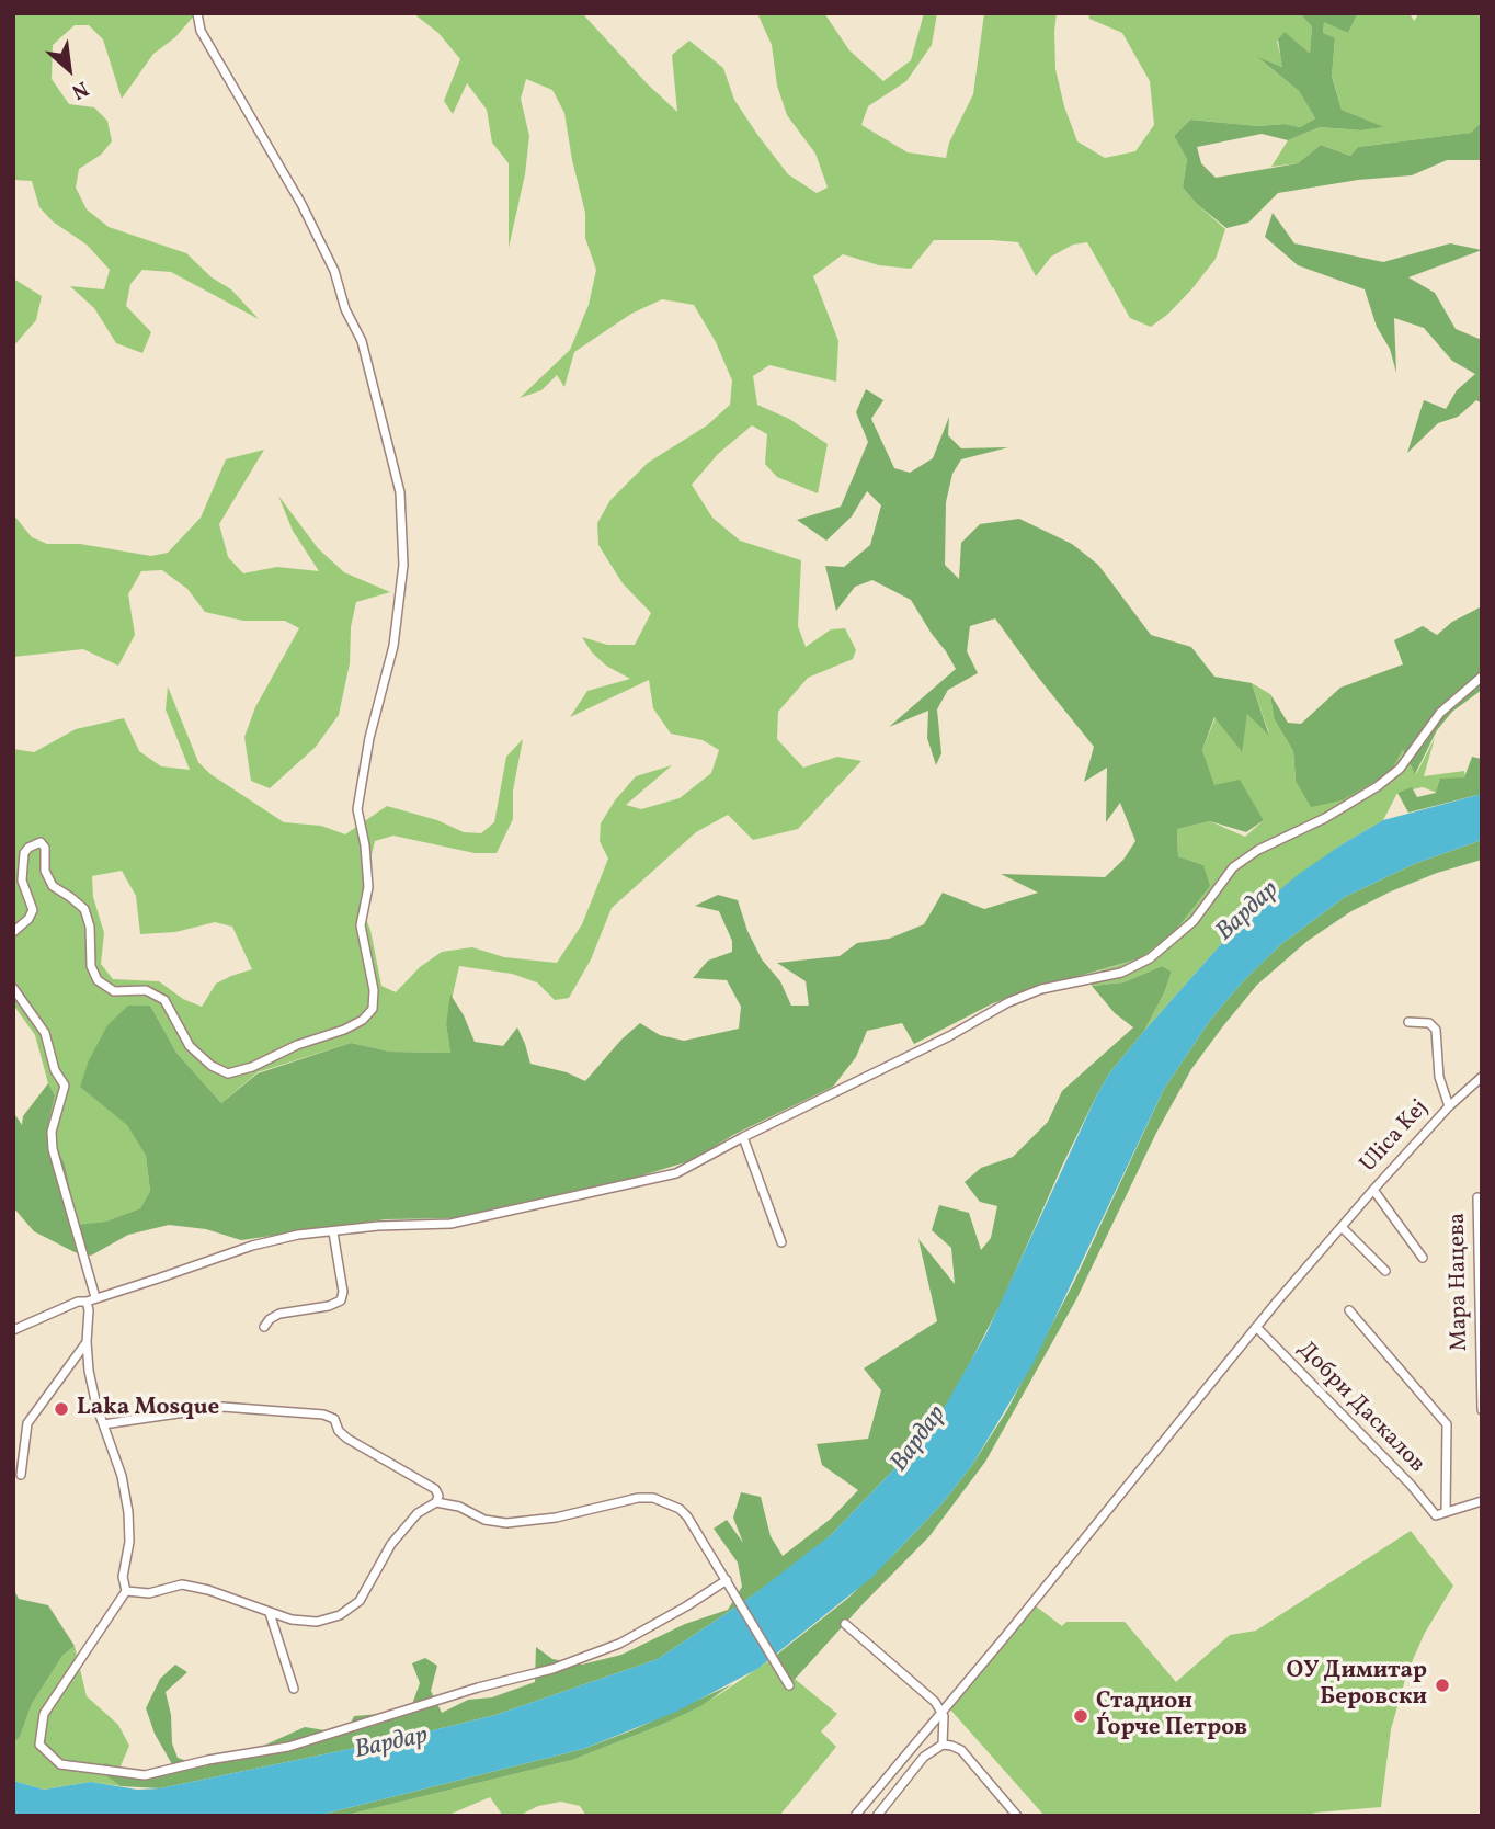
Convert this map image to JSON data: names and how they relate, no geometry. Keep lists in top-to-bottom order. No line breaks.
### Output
{"streets":{"street":["Ulica Kej","Мара Нацева","Добри Даскалов"]},"crossings":[["Ulica Kej","Добри Даскалов"]],"water":["Вардар"],"places":["Laka Mosque","ОУ Димитар Беровски","Стадион Ѓорче Петров"],"north":"bottom right"}
